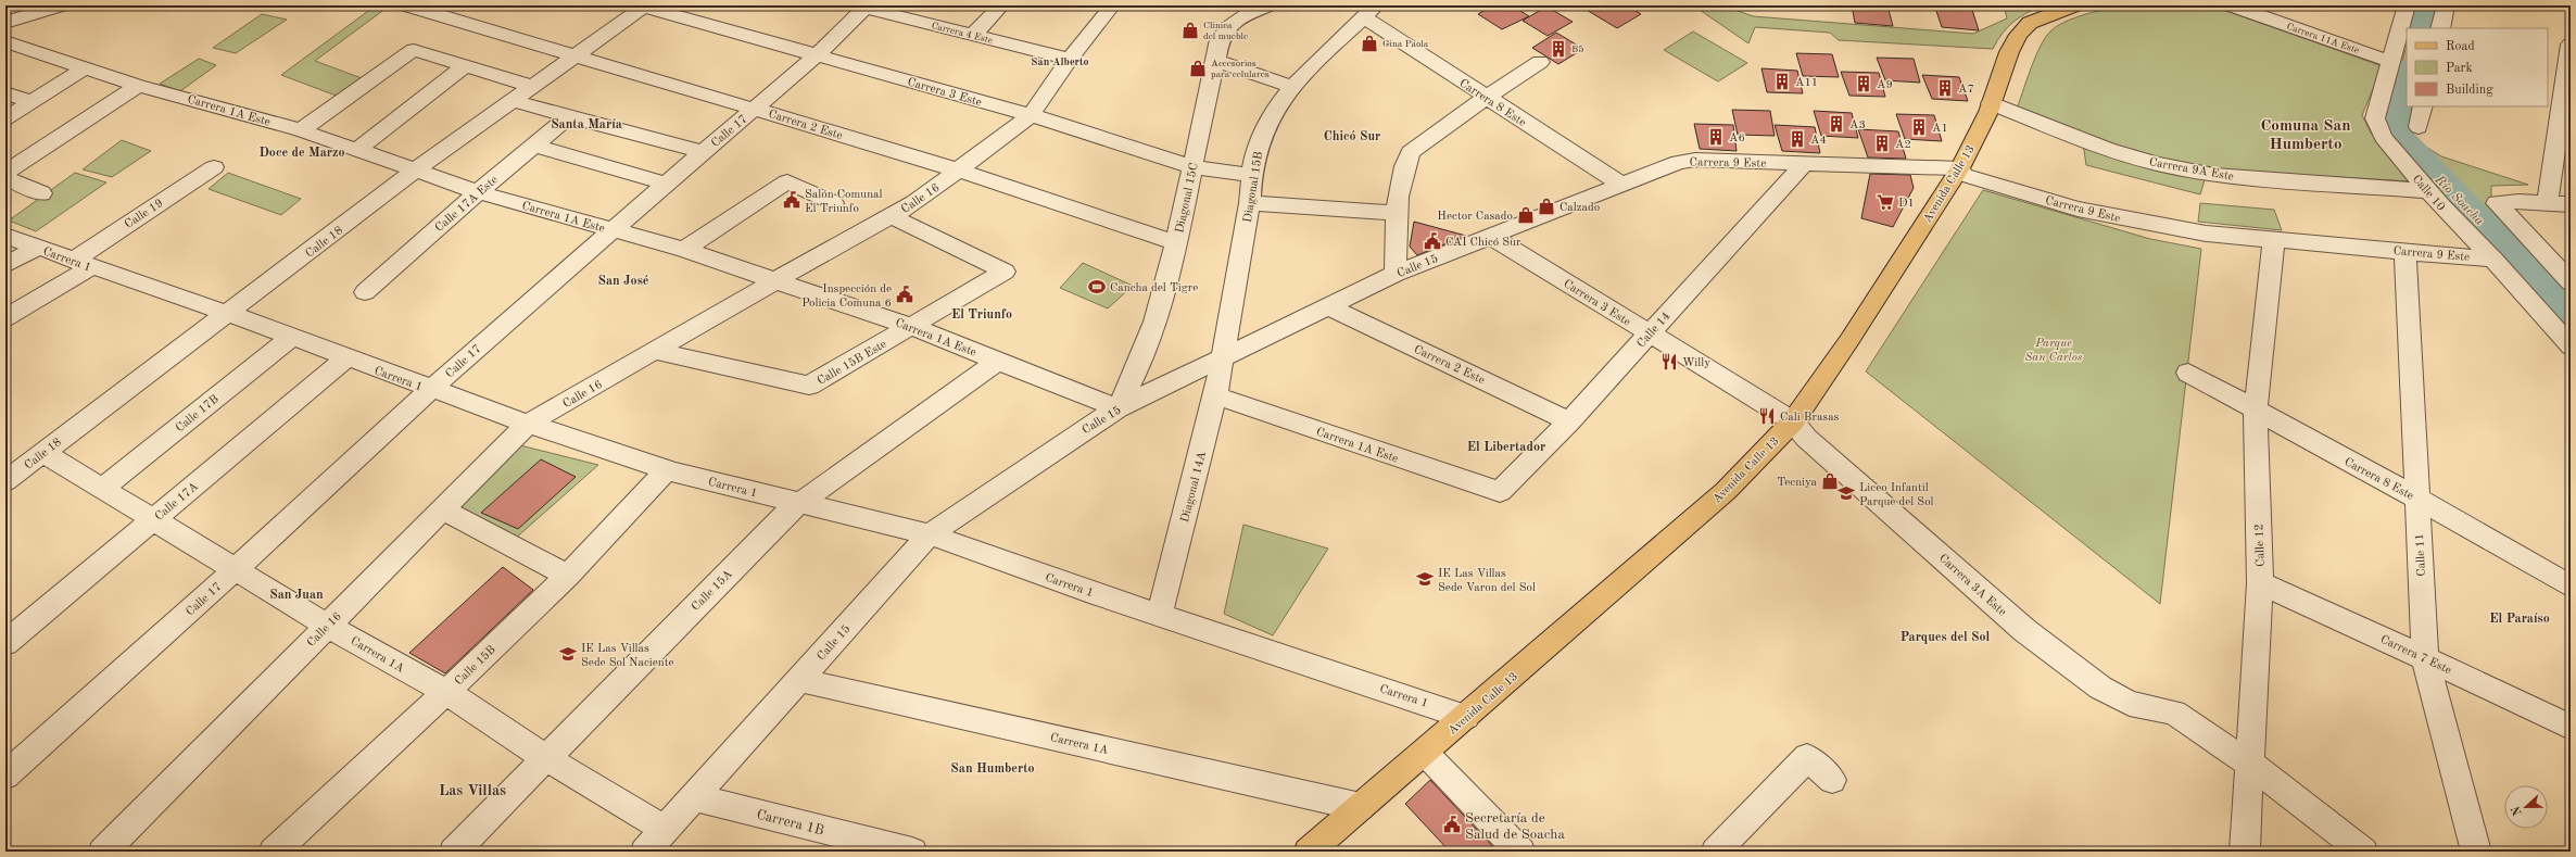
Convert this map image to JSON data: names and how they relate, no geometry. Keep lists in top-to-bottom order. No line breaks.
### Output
{"streets":{"main road":["Avenida Calle 13"],"street":["Carrera 4 Este","Carrera 11A Este","Carrera 3 Este","Carrera 8 Este","Carrera 1A Este","Carrera 2 Este","Calle 17","Carrera 9 Este","Carrera 9A Este","Diagonal 15B","Calle 10","Calle 16","Diagonal 15C","Calle 17A Este","Calle 19","Calle 18","Carrera 1","Calle 15","Calle 14","Calle 15B Este","Calle 17B","Diagonal 14A","Calle 17A","Calle 12","Calle 11","Carrera 3A Este","Calle 15A","Carrera 1A","Carrera 7 Este","Calle 15B","Carrera 1B"]},"crossings":[["Carrera 4 Este","Calle 17"],["Carrera 4 Este","Calle 16"],["Carrera 11A Este","Calle 10"],["Carrera 3 Este","Calle 17"],["Carrera 3 Este","Avenida Calle 13"],["Carrera 3 Este","Diagonal 15B"],["Carrera 3 Este","Calle 16"],["Carrera 3 Este","Diagonal 15C"],["Carrera 3 Este","Calle 18"],["Carrera 3 Este","Calle 15"],["Carrera 3 Este","Calle 14"],["Carrera 3 Este","Carrera 3A Este"],["Carrera 8 Este","Diagonal 15B"],["Carrera 8 Este","Calle 15"],["Carrera 8 Este","Calle 12"],["Carrera 8 Este","Calle 11"],["Carrera 1A Este","Calle 17"],["Carrera 1A Este","Calle 16"],["Carrera 1A Este","Diagonal 15C"],["Carrera 1A Este","Calle 17A Este"],["Carrera 1A Este","Calle 18"],["Carrera 1A Este","Calle 15"],["Carrera 1A Este","Calle 14"],["Carrera 1A Este","Calle 15B Este"],["Carrera 1A Este","Diagonal 14A"],["Carrera 1A Este","Calle 15A"],["Carrera 2 Este","Calle 17"],["Carrera 2 Este","Calle 16"],["Carrera 2 Este","Diagonal 15C"],["Carrera 2 Este","Calle 18"],["Carrera 2 Este","Calle 15"],["Carrera 2 Este","Calle 14"],["Calle 17","Carrera 1"],["Calle 17","Carrera 1A"],["Carrera 9 Este","Avenida Calle 13"],["Carrera 9 Este","Calle 10"],["Carrera 9 Este","Calle 15"],["Carrera 9 Este","Calle 14"],["Carrera 9 Este","Calle 12"],["Carrera 9 Este","Calle 11"],["Carrera 9A Este","Avenida Calle 13"],["Carrera 9A Este","Calle 10"],["Avenida Calle 13","Carrera 1"],["Avenida Calle 13","Carrera 3A Este"],["Avenida Calle 13","Carrera 1A"],["Diagonal 15B","Calle 15"],["Diagonal 15B","Diagonal 14A"],["Calle 16","Carrera 1"],["Calle 16","Calle 15B Este"],["Calle 16","Carrera 1A"],["Diagonal 15C","Calle 15"],["Calle 19","Carrera 1"],["Calle 18","Carrera 1"],["Calle 18","Carrera 1A"],["Carrera 1","Calle 15"],["Carrera 1","Calle 17B"],["Carrera 1","Diagonal 14A"],["Carrera 1","Calle 17A"],["Carrera 1","Calle 15A"],["Carrera 1","Calle 15B"],["Calle 15","Diagonal 14A"],["Calle 15","Carrera 1A"],["Calle 15","Carrera 1B"],["Calle 17B","Carrera 1A"],["Calle 17A","Carrera 1A"],["Calle 12","Carrera 3A Este"],["Calle 12","Carrera 7 Este"],["Calle 11","Carrera 7 Este"],["Calle 15A","Carrera 1A"],["Carrera 1A","Calle 15B"]],"districts":["San Alberto","Santa María","Comuna San Humberto","Chicó Sur","Doce de Marzo","San José","El Triunfo","El Libertador","San Juan","El Paraíso","Parques del Sol","San Humberto","Las Villas"],"water":["Río Soacha"],"parks":["Parque San Carlos"],"places":{"shop":["Clinica del mueble","Gina Paola","Accesorios para celulares","Calzado","Hector Casado","Tecniya"],"building":["B5","A11","A9","A7","A3","A1","A6","A4","A2"],"public building":["Salón Comunal El Triunfo","CAI Chicó Sur","Inspección de Policia Comuna 6","Secretaría de Salud de Soacha"],"supermarket":["D1"],"sports":["Cancha del Tigre"],"restaurant":["Willy","Cali Brasas"],"school or university":["Liceo Infantil Parque del Sol","IE Las Villas Sede Varon del Sol","IE Las Villas Sede Sol Naciente"]},"legend":["Road","Park","Building"],"north":"left"}
